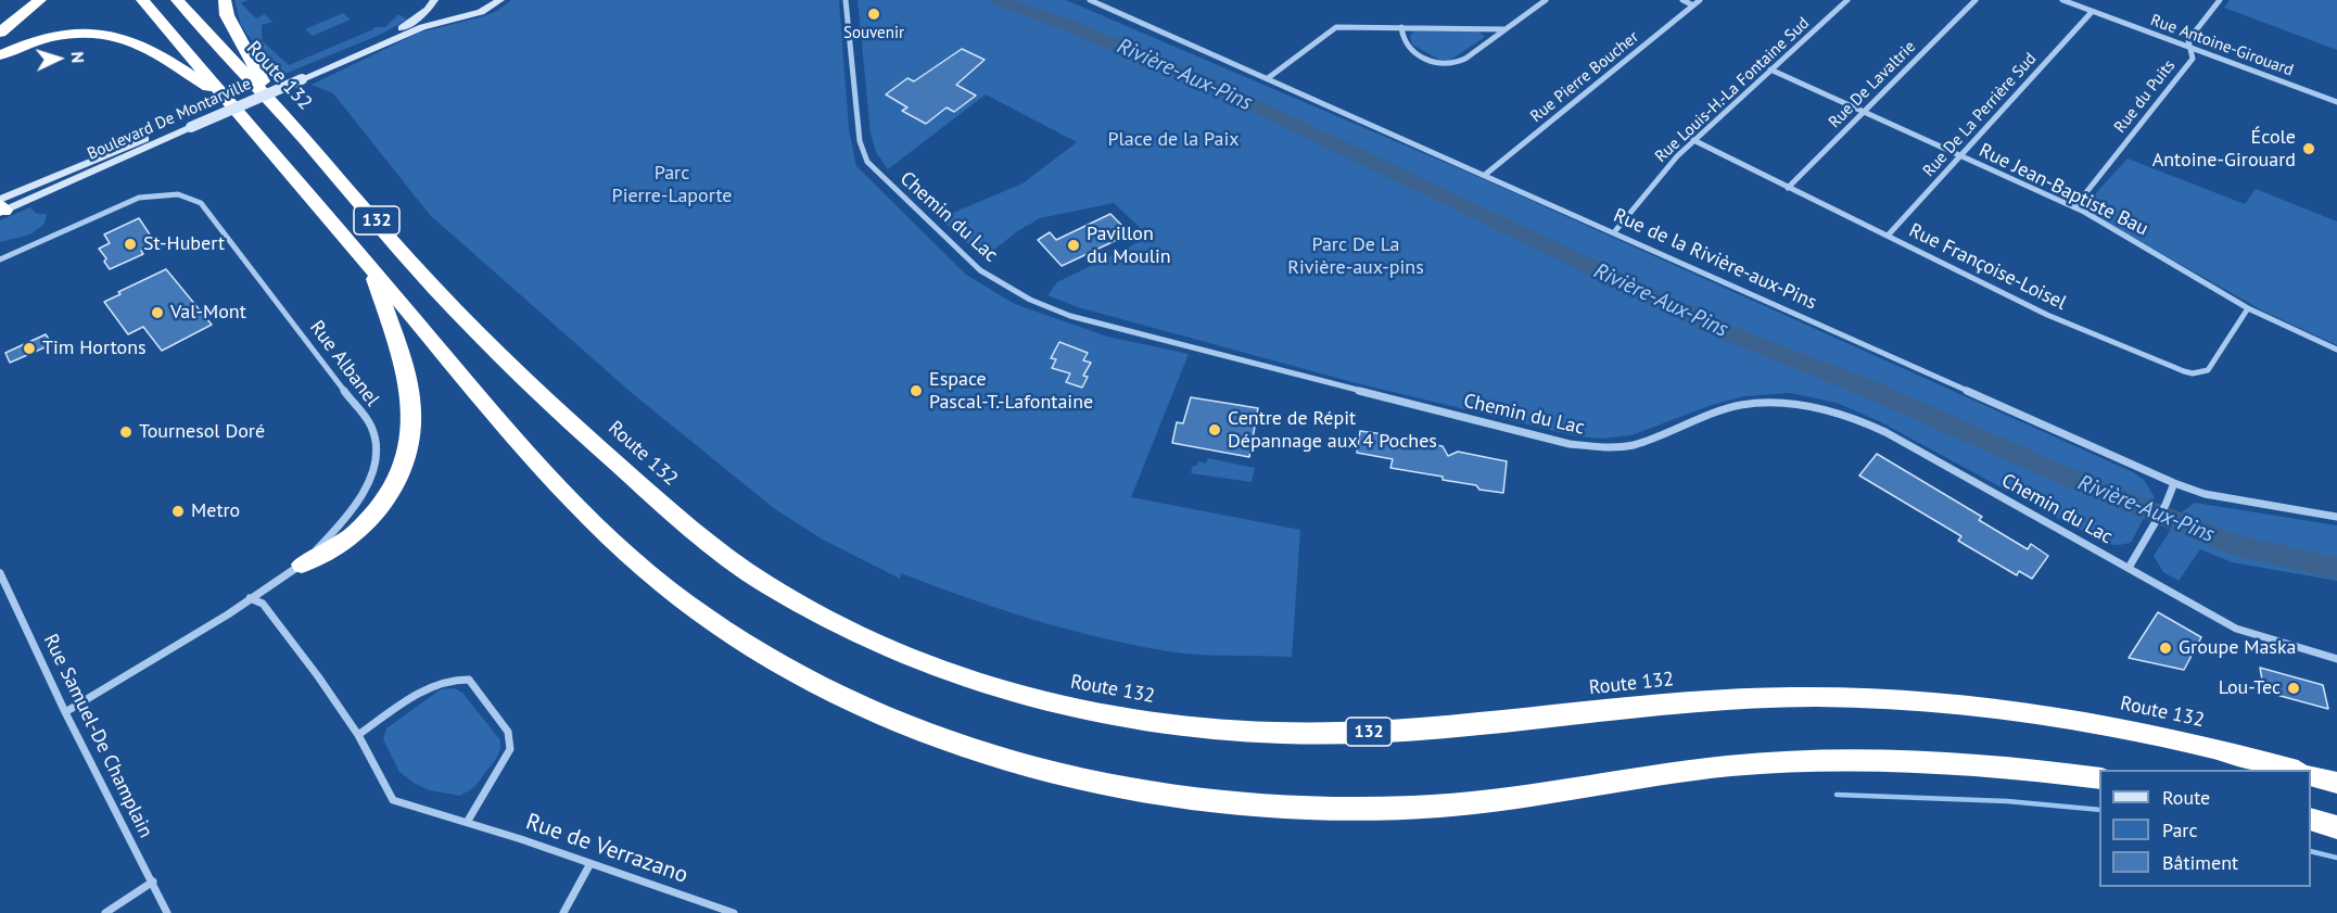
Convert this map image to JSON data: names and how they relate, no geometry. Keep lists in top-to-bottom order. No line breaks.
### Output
{"streets":{"highway":["Route 132","132"],"street":["Rue Antoine-Girouard","Rue Pierre Boucher","Rue De Lavaltrie","Rue Louis-H.-La Fontaine Sud","Rue du Puits","Rue De La Perrière Sud","Boulevard De Montarville","Rue Jean-Baptiste Bau","Chemin du Lac","Rue de la Rivière-aux-Pins","Rue Françoise-Loisel","Rue Albanel","Rue Samuel-De Champlain","Rue de Verrazano"]},"crossings":[["Rue Antoine-Girouard","Rue du Puits"],["Rue Antoine-Girouard","Rue De La Perrière Sud"],["Rue Pierre Boucher","Rue de la Rivière-aux-Pins"],["Rue De Lavaltrie","Rue Jean-Baptiste Bau"],["Rue De Lavaltrie","Rue Françoise-Loisel"],["Rue Louis-H.-La Fontaine Sud","Rue Jean-Baptiste Bau"],["Rue Louis-H.-La Fontaine Sud","Rue de la Rivière-aux-Pins"],["Rue Louis-H.-La Fontaine Sud","Rue Françoise-Loisel"],["Rue du Puits","Rue Jean-Baptiste Bau"],["Rue De La Perrière Sud","Rue Jean-Baptiste Bau"],["Rue De La Perrière Sud","Rue Françoise-Loisel"],["Rue Jean-Baptiste Bau","Rue Françoise-Loisel"],["Rue Albanel","Rue Samuel-De Champlain"],["Rue Albanel","Rue de Verrazano"]],"water":["Rivière-Aux-Pins"],"parks":["Place de la Paix","Parc Pierre-Laporte","Parc De La Rivière-aux-pins"],"places":["Souvenir","École Antoine-Girouard","St-Hubert","Pavillon du Moulin","Val-Mont","Tim Hortons","Espace Pascal-T.-Lafontaine","Centre de Répit Dépannage aux 4 Poches","Tournesol Doré","Metro","Groupe Maska","Lou-Tec"],"legend":["Route","Parc","Bâtiment"],"north":"right"}
